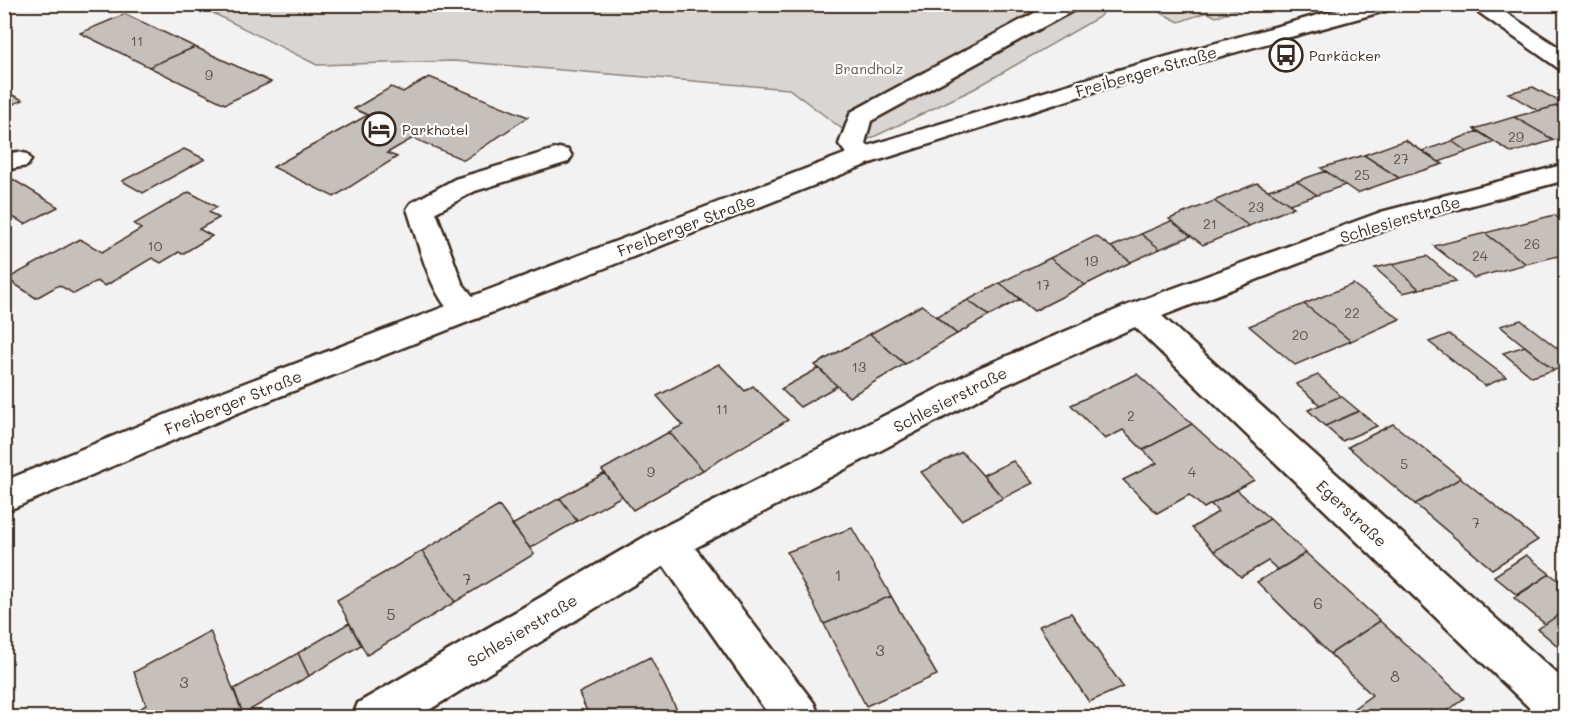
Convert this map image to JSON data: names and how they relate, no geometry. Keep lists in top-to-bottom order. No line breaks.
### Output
{"streets":{"street":["Freiberger Straße","Schlesierstraße","Egerstraße"]},"crossings":[["Schlesierstraße","Egerstraße"]],"parks":["Brandholz"],"places":{"bus stop":["Parkäcker"],"hotel":["Parkhotel"]},"house_numbers":["11","9","29","27","25","23","21","26","10","24","19","17","22","20","13","11","2","5","9","4","7","1","7","6","5","3","8","3"]}
